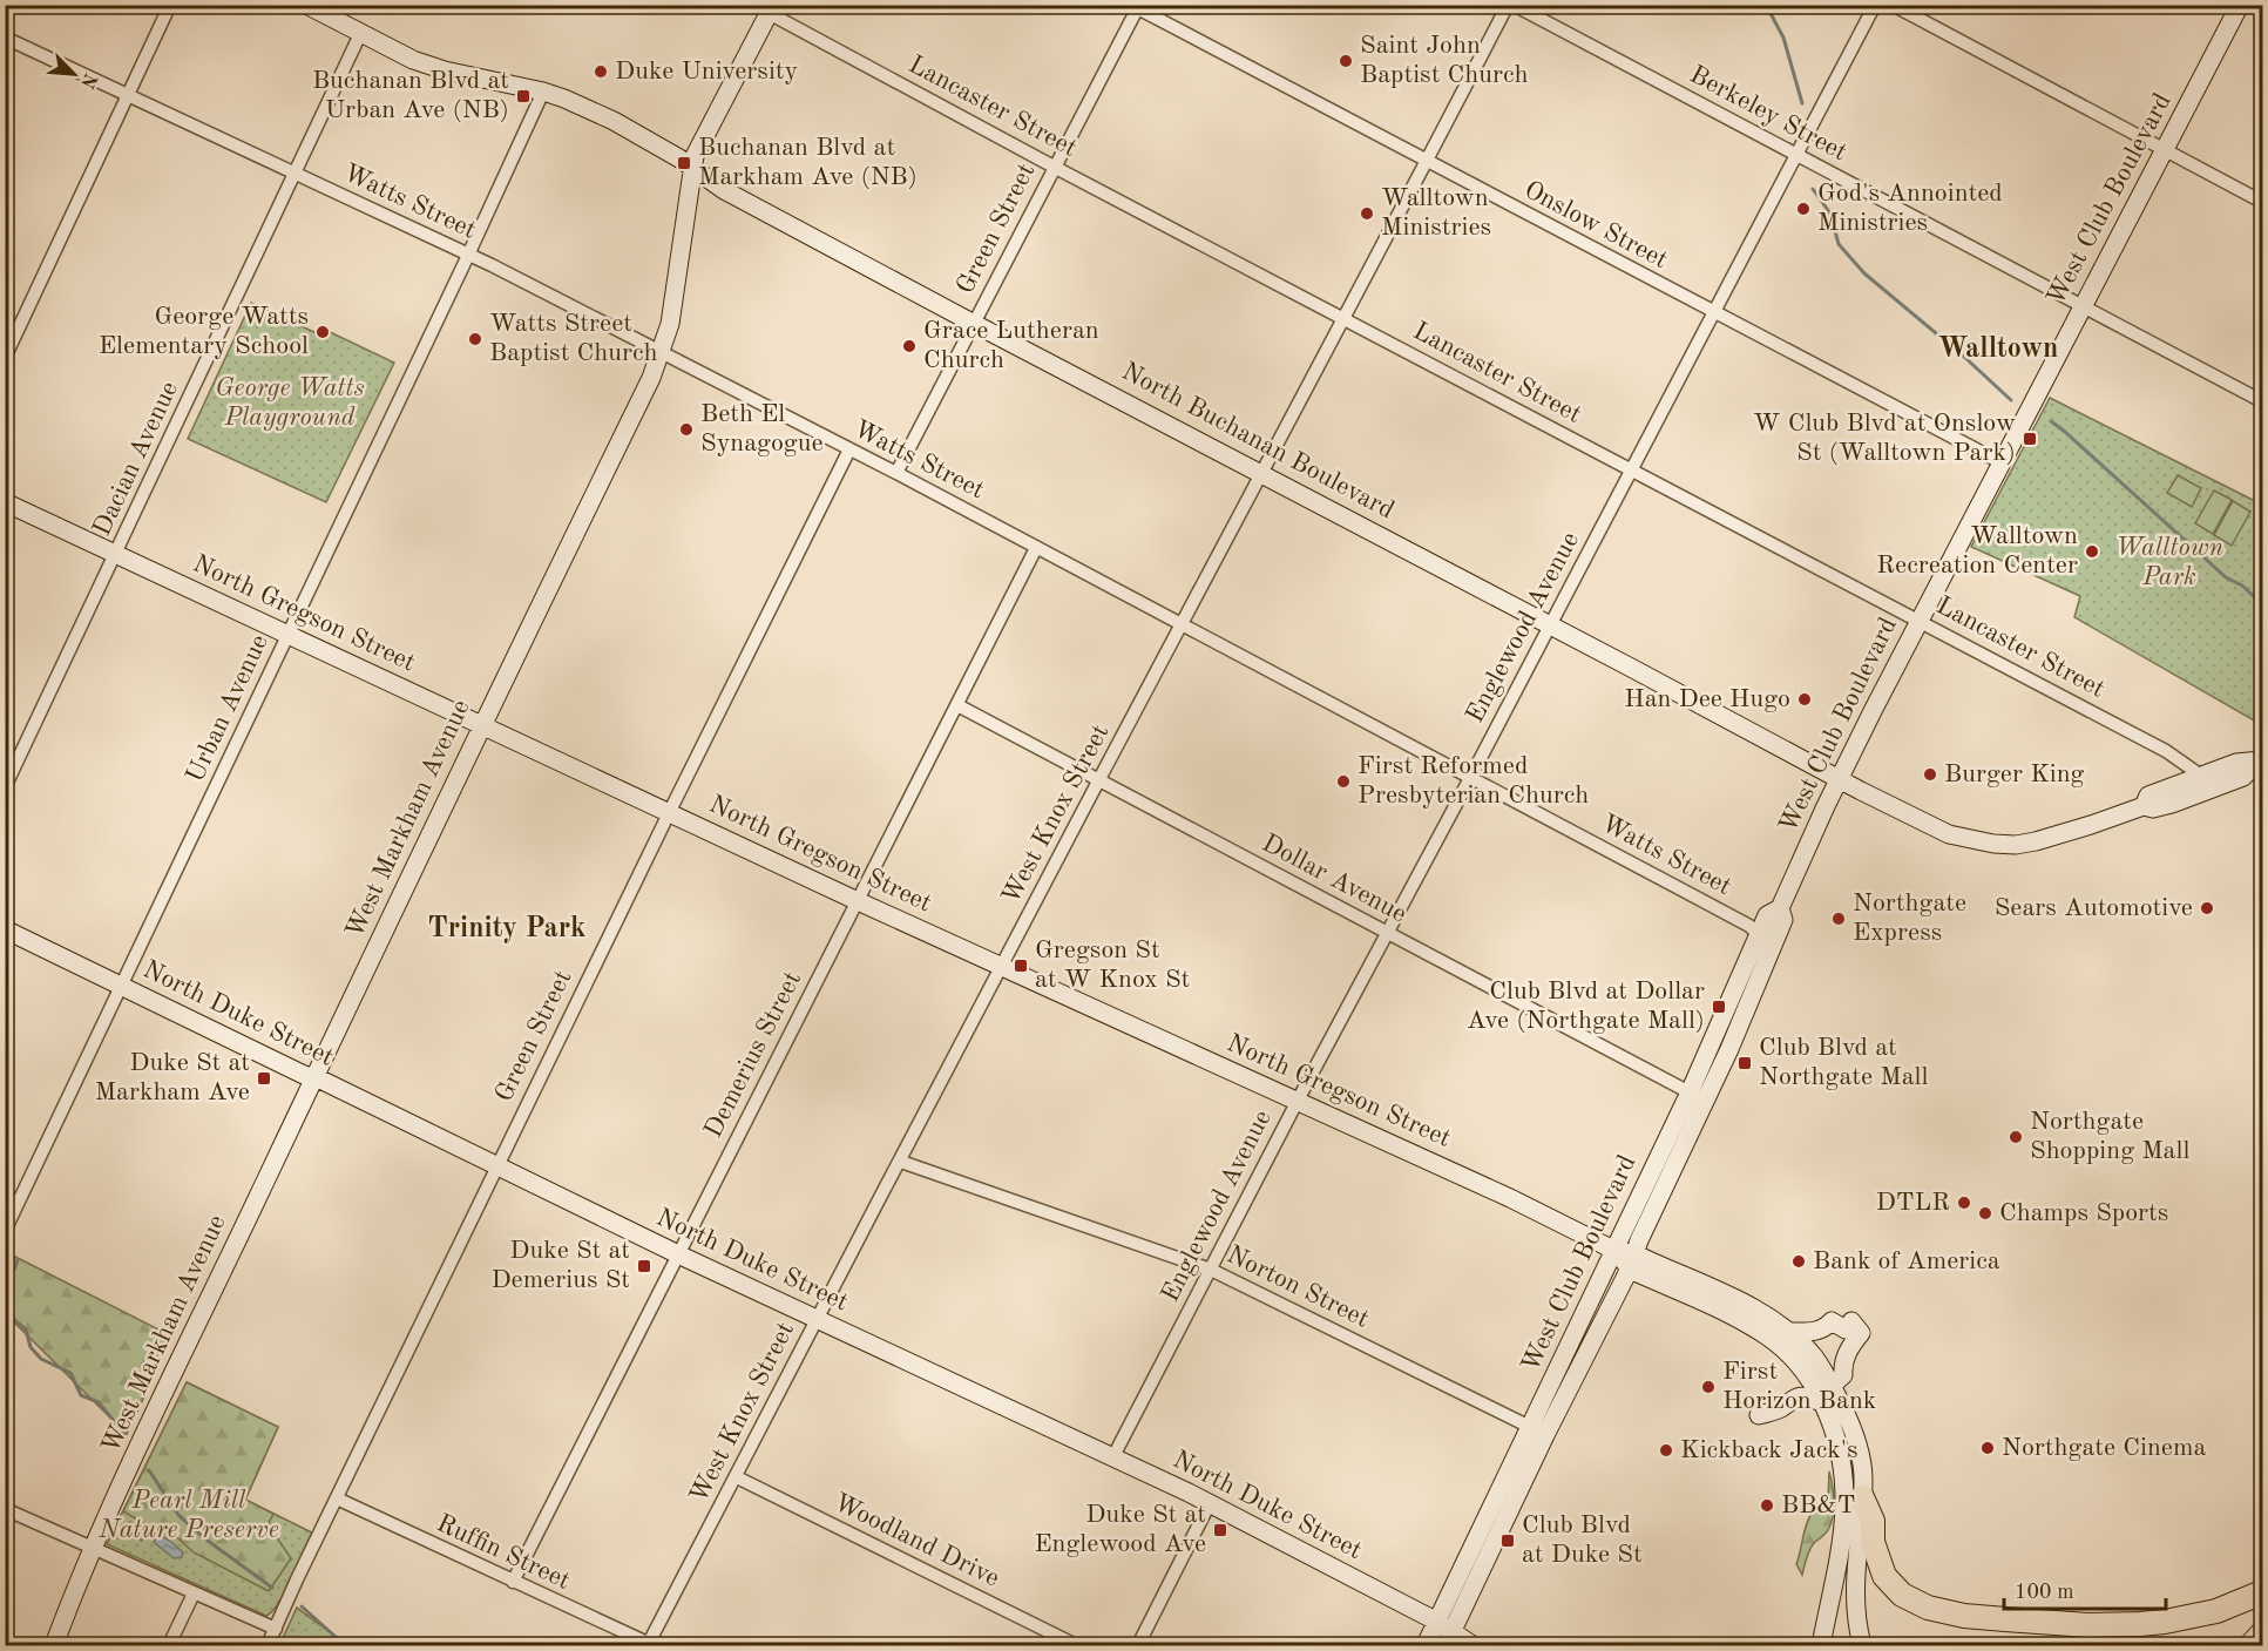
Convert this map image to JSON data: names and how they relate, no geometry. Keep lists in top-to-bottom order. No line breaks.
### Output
{"streets":{"main road":["West Club Boulevard","North Buchanan Boulevard","North Gregson Street","West Markham Avenue","North Duke Street"],"street":["Lancaster Street","Berkeley Street","Watts Street","Onslow Street","Green Street","Dacian Avenue","Englewood Avenue","Urban Avenue","West Knox Street","Dollar Avenue","Demerius Street","Norton Street","Woodland Drive","Ruffin Street"]},"crossings":[["Lancaster Street","West Club Boulevard"],["Lancaster Street","Green Street"],["Lancaster Street","Englewood Avenue"],["Lancaster Street","West Knox Street"],["Lancaster Street","West Markham Avenue"],["Berkeley Street","West Club Boulevard"],["Berkeley Street","Englewood Avenue"],["West Club Boulevard","Watts Street"],["West Club Boulevard","Onslow Street"],["West Club Boulevard","North Buchanan Boulevard"],["West Club Boulevard","North Gregson Street"],["West Club Boulevard","Dollar Avenue"],["West Club Boulevard","North Duke Street"],["West Club Boulevard","Norton Street"],["Watts Street","Green Street"],["Watts Street","Dacian Avenue"],["Watts Street","Englewood Avenue"],["Watts Street","Urban Avenue"],["Watts Street","West Knox Street"],["Watts Street","West Markham Avenue"],["Watts Street","Demerius Street"],["Onslow Street","Green Street"],["Onslow Street","Englewood Avenue"],["Onslow Street","West Knox Street"],["Green Street","North Buchanan Boulevard"],["Green Street","North Gregson Street"],["Green Street","North Duke Street"],["Green Street","Ruffin Street"],["North Buchanan Boulevard","Dacian Avenue"],["North Buchanan Boulevard","Englewood Avenue"],["North Buchanan Boulevard","Urban Avenue"],["North Buchanan Boulevard","West Knox Street"],["North Buchanan Boulevard","West Markham Avenue"],["Dacian Avenue","North Gregson Street"],["North Gregson Street","Englewood Avenue"],["North Gregson Street","Urban Avenue"],["North Gregson Street","West Knox Street"],["North Gregson Street","West Markham Avenue"],["North Gregson Street","Demerius Street"],["Englewood Avenue","Dollar Avenue"],["Englewood Avenue","North Duke Street"],["Englewood Avenue","Norton Street"],["Urban Avenue","North Duke Street"],["West Knox Street","Dollar Avenue"],["West Knox Street","North Duke Street"],["West Knox Street","Norton Street"],["West Knox Street","Woodland Drive"],["West Knox Street","Ruffin Street"],["West Markham Avenue","North Duke Street"],["Dollar Avenue","Demerius Street"],["North Duke Street","Demerius Street"],["Demerius Street","Ruffin Street"]],"districts":["Walltown","Trinity Park"],"parks":["George Watts Playground","Walltown Park","Pearl Mill Nature Preserve"],"places":{"other":["Saint John Baptist Church","Duke University","God's Annointed Ministries","Walltown Ministries","George Watts Elementary School","Watts Street Baptist Church","Grace Lutheran Church","Beth El Synagogue","Walltown Recreation Center","Han Dee Hugo","Burger King","First Reformed Presbyterian Church","Sears Automotive","Northgate Express","Northgate Shopping Mall","DTLR","Champs Sports","Bank of America","First Horizon Bank","Northgate Cinema","Kickback Jack's","BB&T"],"transit":["Buchanan Blvd at Urban Ave (NB)","Buchanan Blvd at Markham Ave (NB)","W Club Blvd at Onslow St (Walltown Park)","Gregson St at W Knox St","Club Blvd at Dollar Ave (Northgate Mall)","Club Blvd at Northgate Mall","Duke St at Markham Ave","Duke St at Demerius St","Duke St at Englewood Ave","Club Blvd at Duke St"]},"scale_bar":"100 m","north":"bottom right"}
